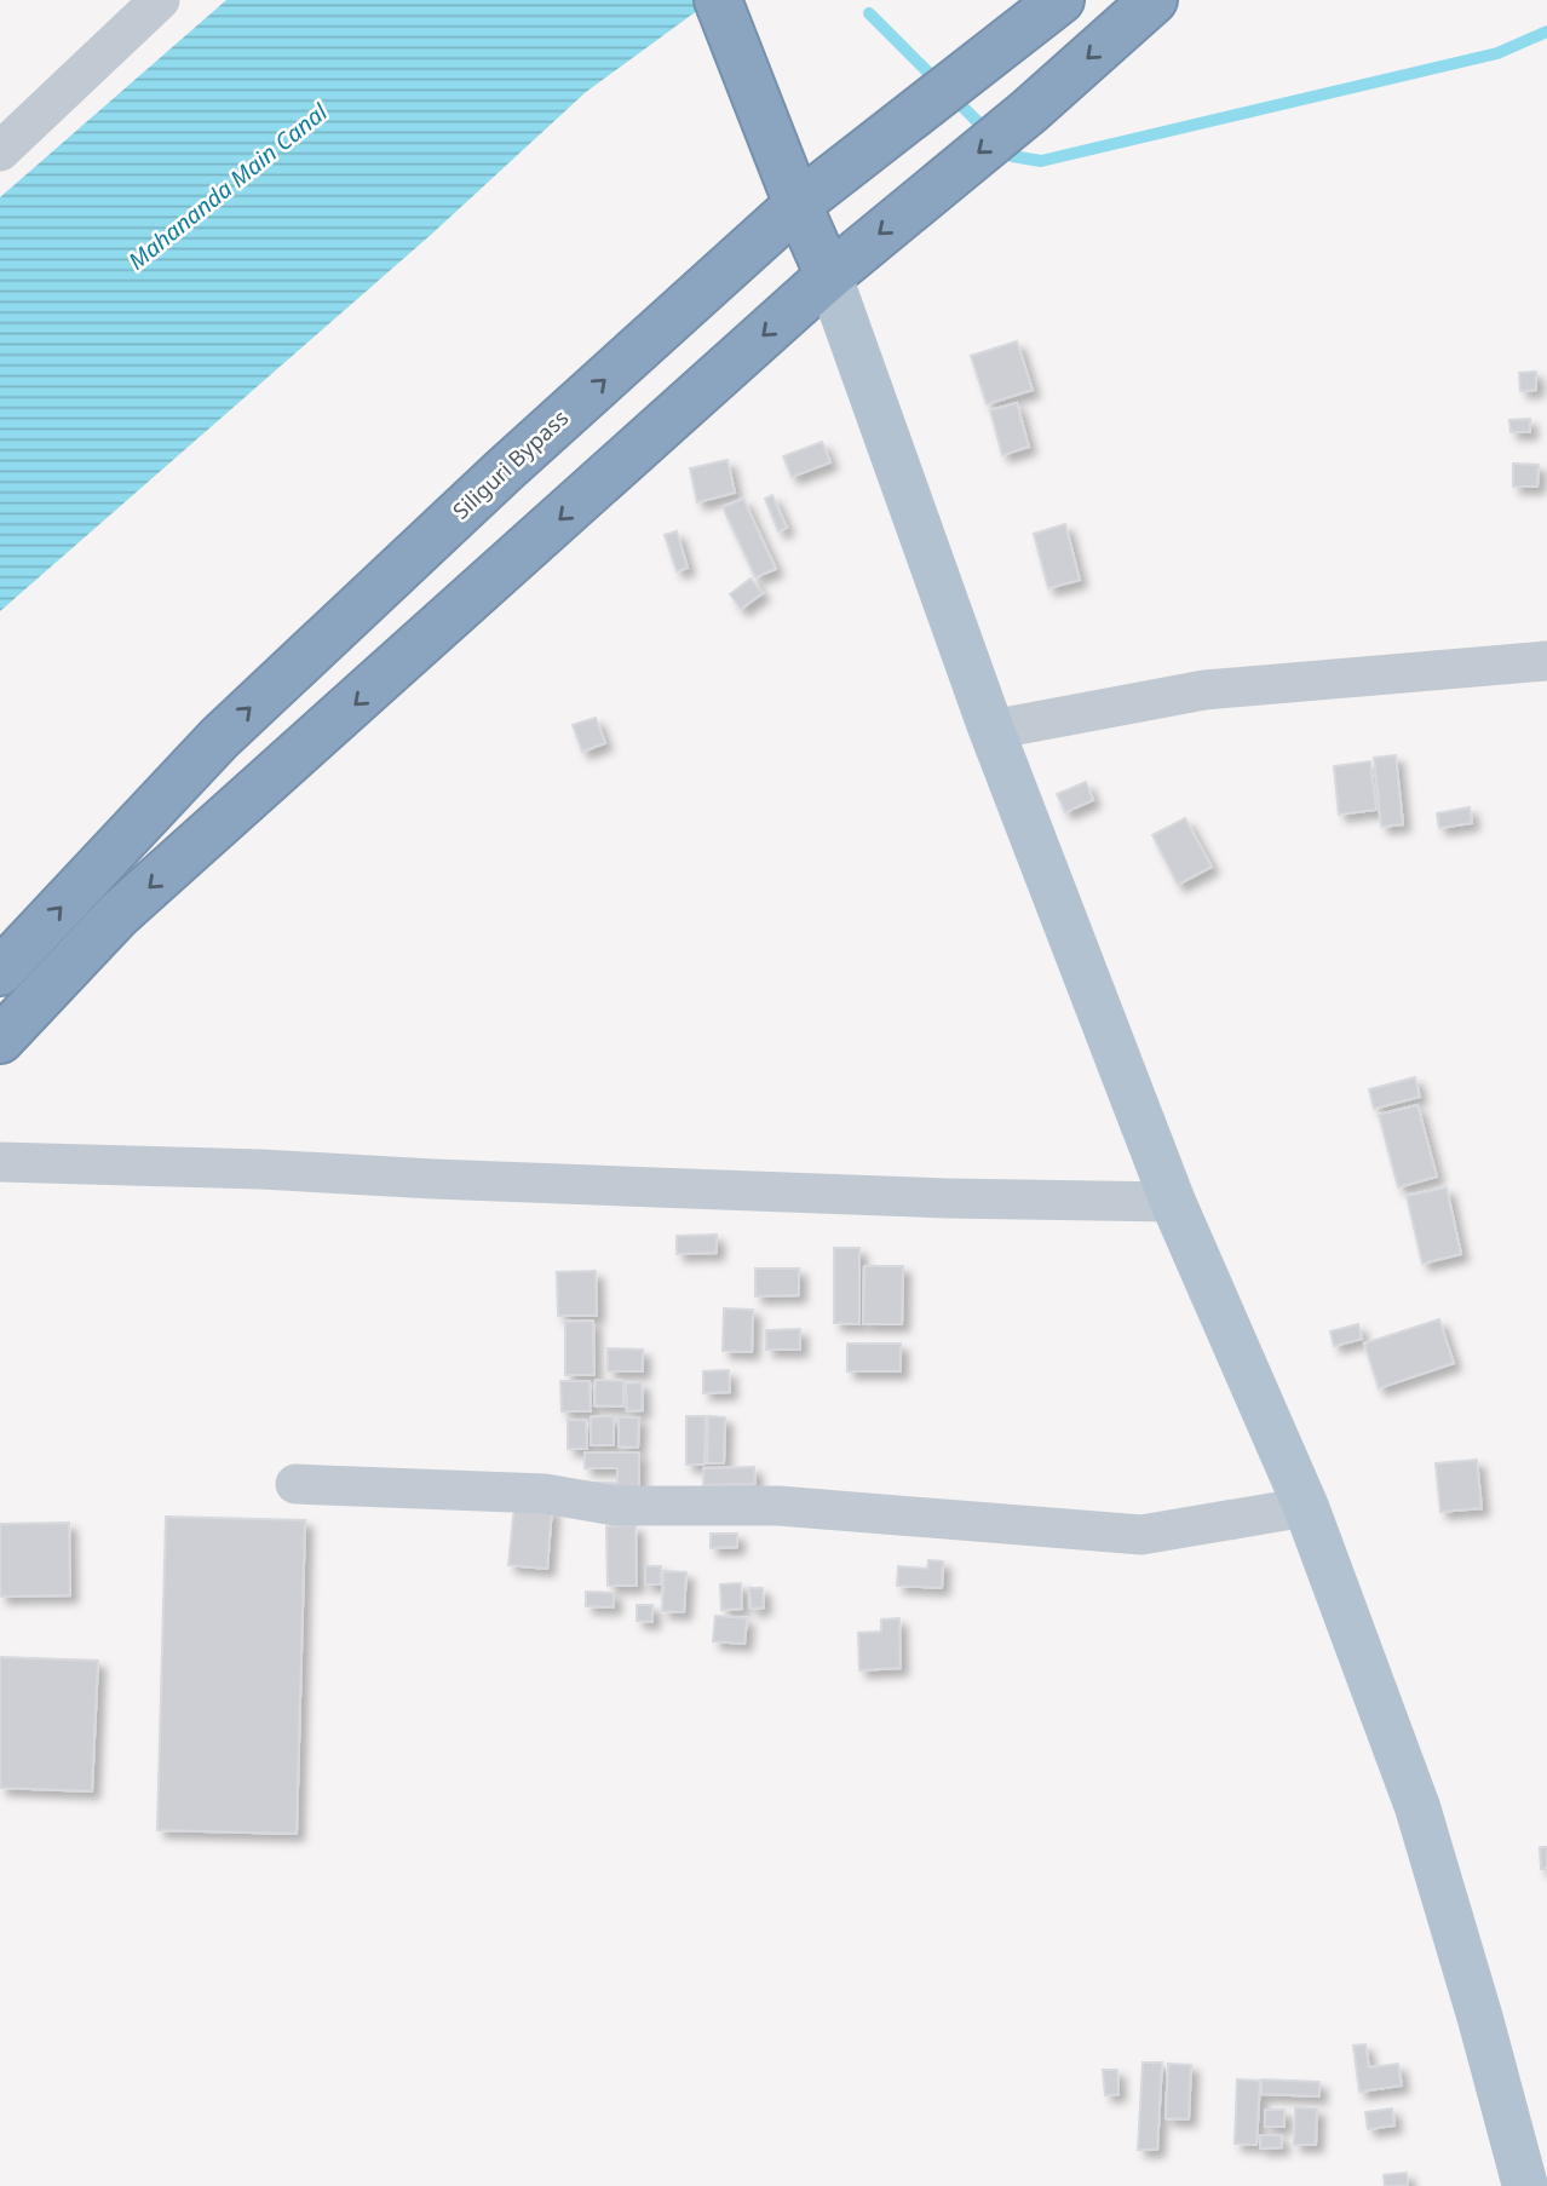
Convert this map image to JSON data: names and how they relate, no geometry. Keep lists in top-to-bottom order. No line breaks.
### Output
{"streets":{"highway":["Siliguri Bypass"]},"water":["Mahananda Main Canal"]}
